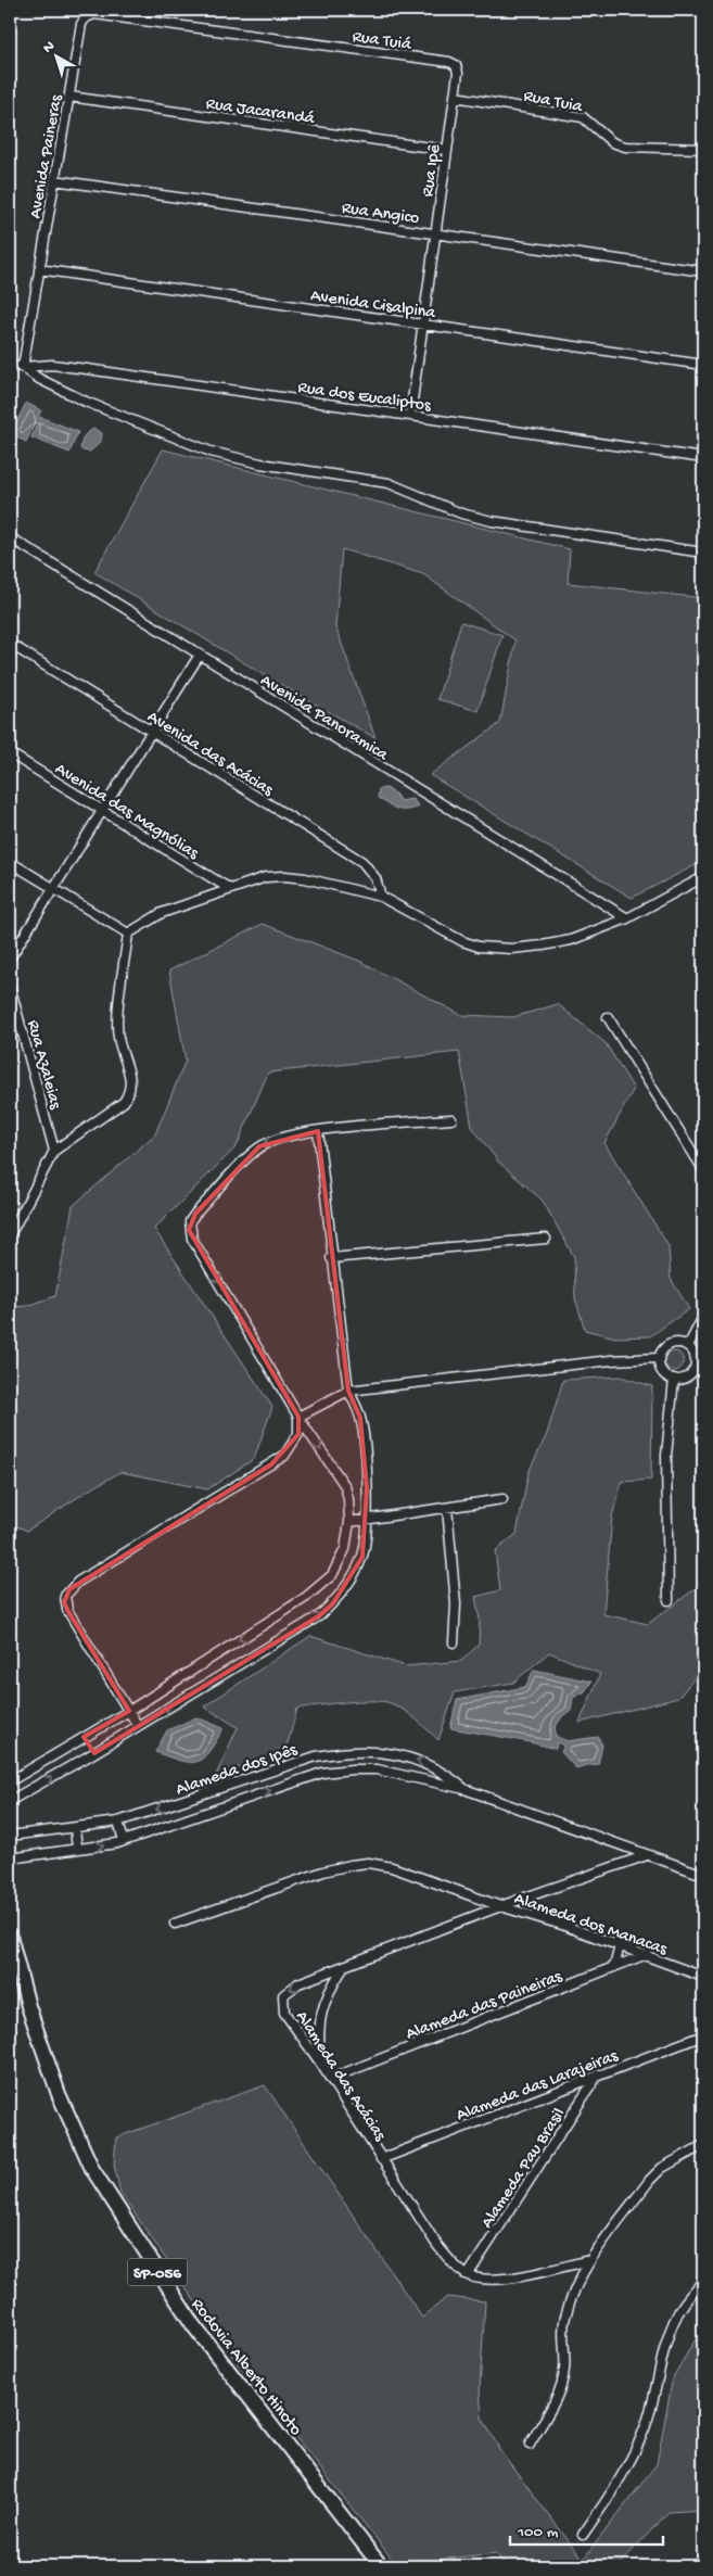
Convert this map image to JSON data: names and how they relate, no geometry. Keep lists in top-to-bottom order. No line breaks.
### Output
{"streets":{"main road":["SP-056","Rodovia Alberto Hinoto"],"street":["Rua Tuiá","Rua Tuia","Rua Jacarandá","Avenida Paineras","Rua Ipê","Rua Angico","Avenida Cisalpina","Rua dos Eucaliptos","Avenida Panoramica","Avenida das Acácias","Avenida das Magnólias","Rua Azaleias","Alameda dos Ipês","Alameda dos Manacas","Alameda das Paineiras","Alameda das Acácias","Alameda das Larajeiras","Alameda Pau Brasil"]},"crossings":[["Rua Tuiá","Avenida Paineras"],["Rua Tuiá","Rua Ipê"],["Rua Tuia","Rua Ipê"],["Rua Jacarandá","Avenida Paineras"],["Rua Jacarandá","Rua Ipê"],["Avenida Paineras","Rua Angico"],["Avenida Paineras","Avenida Cisalpina"],["Avenida Paineras","Rua dos Eucaliptos"],["Rua Ipê","Rua Angico"],["Rua Ipê","Avenida Cisalpina"],["Rua Ipê","Rua dos Eucaliptos"],["Alameda dos Ipês","Alameda das Acácias"],["Alameda dos Manacas","Alameda das Paineiras"],["Alameda dos Manacas","Alameda das Acácias"],["Alameda das Paineiras","Alameda das Acácias"],["Alameda das Acácias","Alameda das Larajeiras"],["Alameda das Acácias","Alameda Pau Brasil"],["Alameda das Larajeiras","Alameda Pau Brasil"]],"scale_bar":"100 m","north":"top left"}
